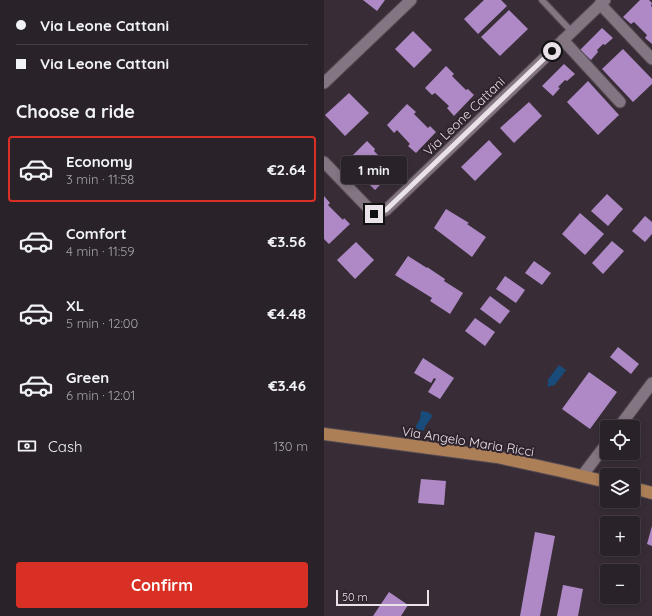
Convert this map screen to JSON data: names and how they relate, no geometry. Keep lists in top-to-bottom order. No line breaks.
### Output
{"streets":{"main road":["Via Angelo Maria Ricci"],"street":["Via Leone Cattani"]},"scale_bar":"50 m","page":{"banner":["Via Leone Cattani","Via Leone Cattani"],"heading":"Choose a ride","list":[{"name":"Economy","note":"3 min · 11:58","value":"€2.64"},{"name":"Comfort","note":"4 min · 11:59","value":"€3.56"},{"name":"XL","note":"5 min · 12:00","value":"€4.48"},{"name":"Green","note":"6 min · 12:01","value":"€3.46"}],"bubble":"1 min","map_buttons":["+","−"],"pay":["Cash","130 m"],"buttons":"Confirm","scale":"50 m"}}
